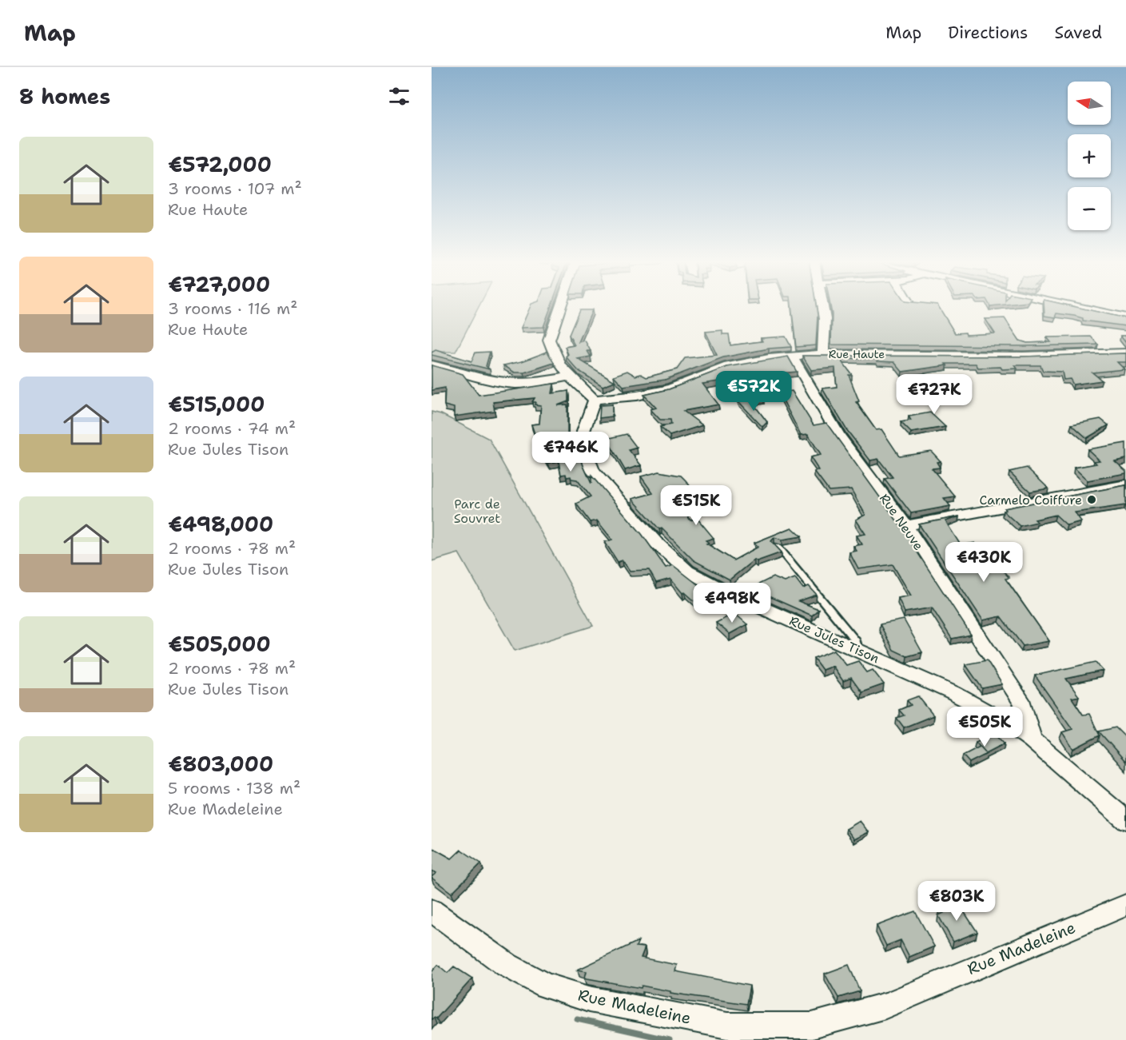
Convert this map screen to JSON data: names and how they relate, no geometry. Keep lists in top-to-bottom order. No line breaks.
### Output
{"streets":{"street":["Rue Haute","Rue Neuve","Rue Jules Tison","Rue Madeleine"]},"crossings":[["Rue Haute","Rue Neuve"],["Rue Haute","Rue Jules Tison"],["Rue Neuve","Rue Jules Tison"]],"parks":["Parc de Souvret"],"places":["Carmelo Coiffure"],"north":"left","page":{"header":"Map","nav":["Map","Directions","Saved"],"heading":"8 homes","map_buttons":["+","−"],"list":[{"name":"€572,000","note":"3 rooms · 107 m² · Rue Haute"},{"name":"€727,000","note":"3 rooms · 116 m² · Rue Haute"},{"name":"€515,000","note":"2 rooms · 74 m² · Rue Jules Tison"},{"name":"€498,000","note":"2 rooms · 78 m² · Rue Jules Tison"},{"name":"€505,000","note":"2 rooms · 78 m² · Rue Jules Tison"},{"name":"€803,000","note":"5 rooms · 138 m² · Rue Madeleine"}],"price":["€572K","€727K","€746K","€515K","€430K","€498K","€505K","€803K"]}}
